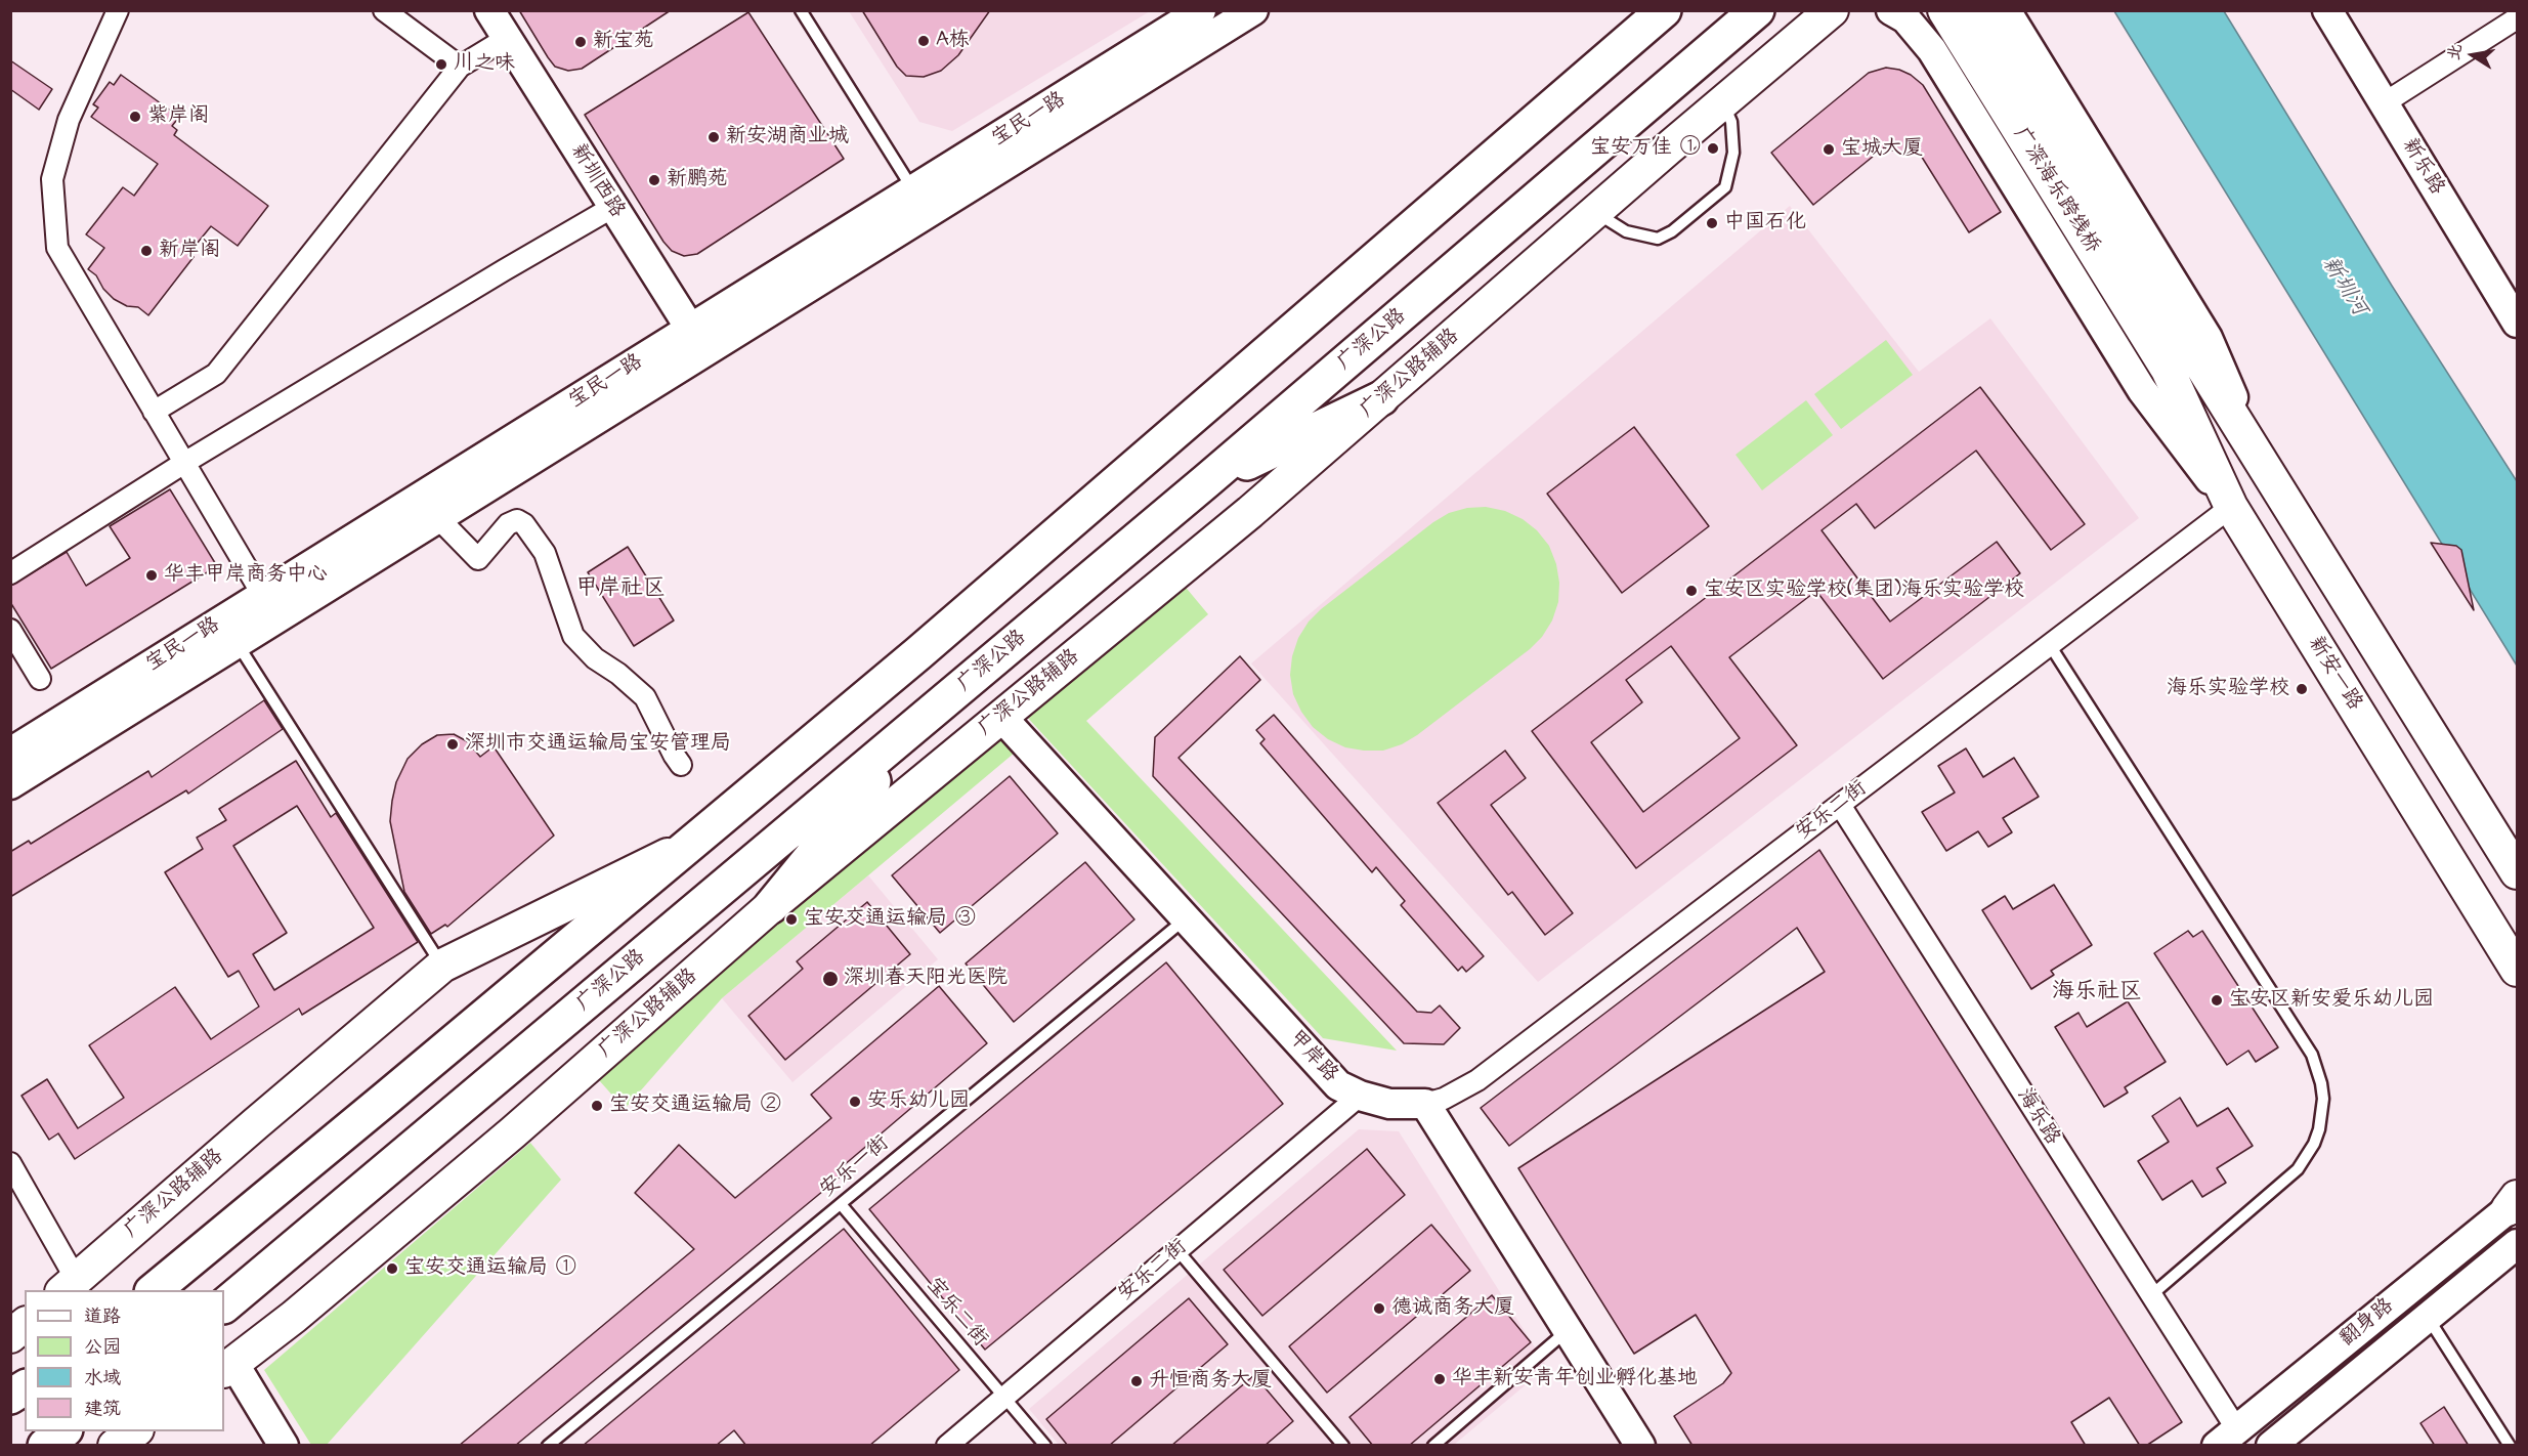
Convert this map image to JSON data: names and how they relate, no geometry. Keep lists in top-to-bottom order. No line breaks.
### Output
{"streets":{"highway":["广深公路"],"main road":["宝民一路","新乐路","新圳西路","广深海乐跨线桥","广深公路辅路","新安一路","甲岸路","翻身路"],"street":["安乐二街","海乐路"],"lane":["安乐一街","宝乐二街"]},"crossings":[["宝民一路","新圳西路"],["广深海乐跨线桥","新安一路"],["广深公路辅路","甲岸路"],["新安一路","安乐二街"],["安乐二街","甲岸路"],["安乐二街","海乐路"],["安乐二街","宝乐二街"],["甲岸路","安乐一街"],["海乐路","翻身路"],["安乐一街","宝乐二街"]],"districts":["甲岸社区","海乐社区"],"water":["新圳河"],"places":["A栋","新宝苑","川之味","紫岸阁","新安湖商业城","宝安万佳 ①","宝城大厦","新鹏苑","中国石化","新岸阁","华丰甲岸商务中心","宝安区实验学校(集团)海乐实验学校","海乐实验学校","深圳市交通运输局宝安管理局","宝安交通运输局 ③","深圳春天阳光医院","宝安区新安爱乐幼儿园","安乐幼儿园","宝安交通运输局 ②","宝安交通运输局 ①","德诚商务大厦","华丰新安青年创业孵化基地","升恒商务大厦"],"legend":["道路","公园","水域","建筑"],"north":"left"}
